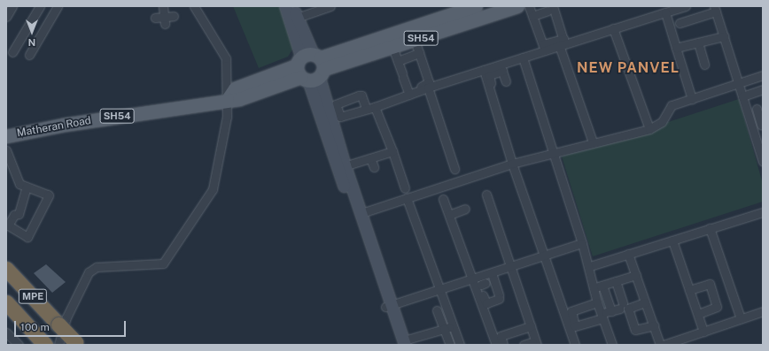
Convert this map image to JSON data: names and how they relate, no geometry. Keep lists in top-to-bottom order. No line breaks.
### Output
{"streets":{"highway":["MPE"],"main road":["SH54","Matheran Road"]},"districts":["NEW PANVEL"],"scale_bar":"100 m","north":"bottom"}
